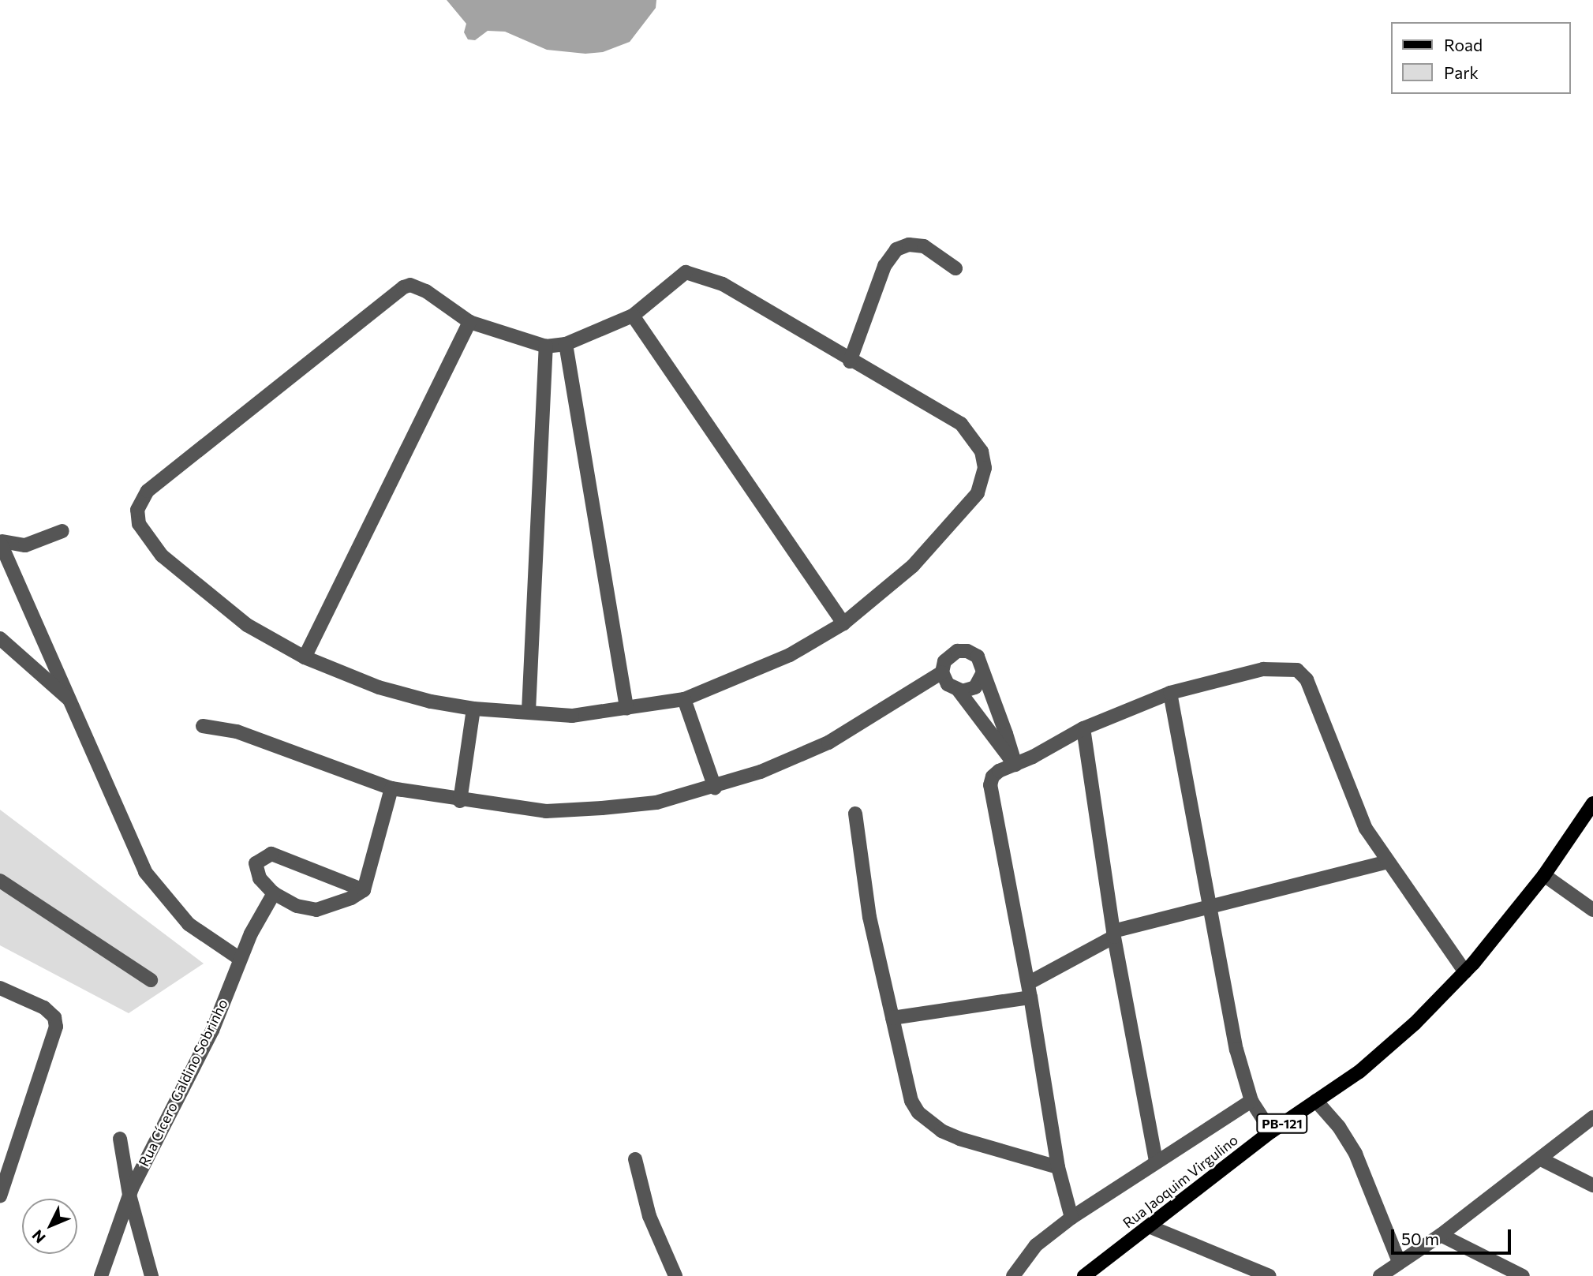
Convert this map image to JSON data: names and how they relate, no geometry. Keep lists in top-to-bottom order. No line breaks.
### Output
{"streets":{"main road":["PB-121","Rua Jaoquim Virgulino"],"street":["Rua Cícero Galdino Sobrinho"]},"crossings":[["PB-121","Rua Jaoquim Virgulino"]],"legend":["Road","Park"],"scale_bar":"50 m","north":"bottom left"}
